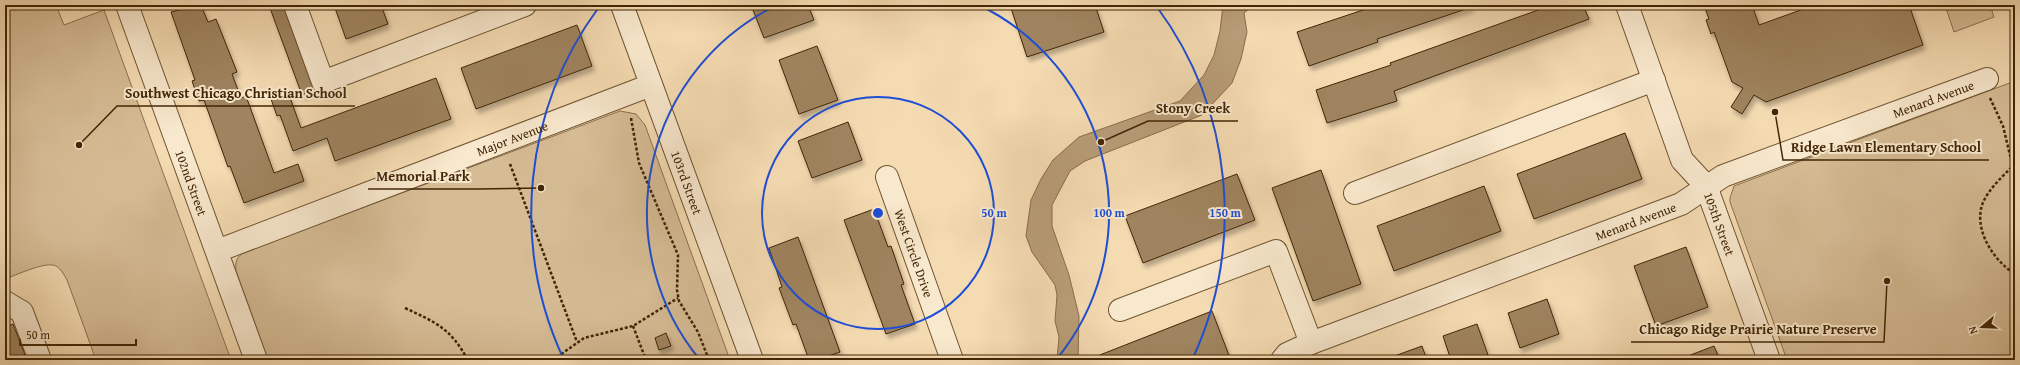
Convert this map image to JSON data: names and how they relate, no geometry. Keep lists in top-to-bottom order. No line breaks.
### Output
{"streets":{"street":["Menard Avenue","Major Avenue","102nd Street","103rd Street","105th Street","West Circle Drive"]},"crossings":[["Menard Avenue","105th Street"],["Major Avenue","102nd Street"],["Major Avenue","103rd Street"]],"places":["Ridge Lawn Elementary School","Stony Creek","Southwest Chicago Christian School","Memorial Park","Chicago Ridge Prairie Nature Preserve"],"scale_bar":"50 m","north":"left","rings":["50 m","100 m","150 m"]}
